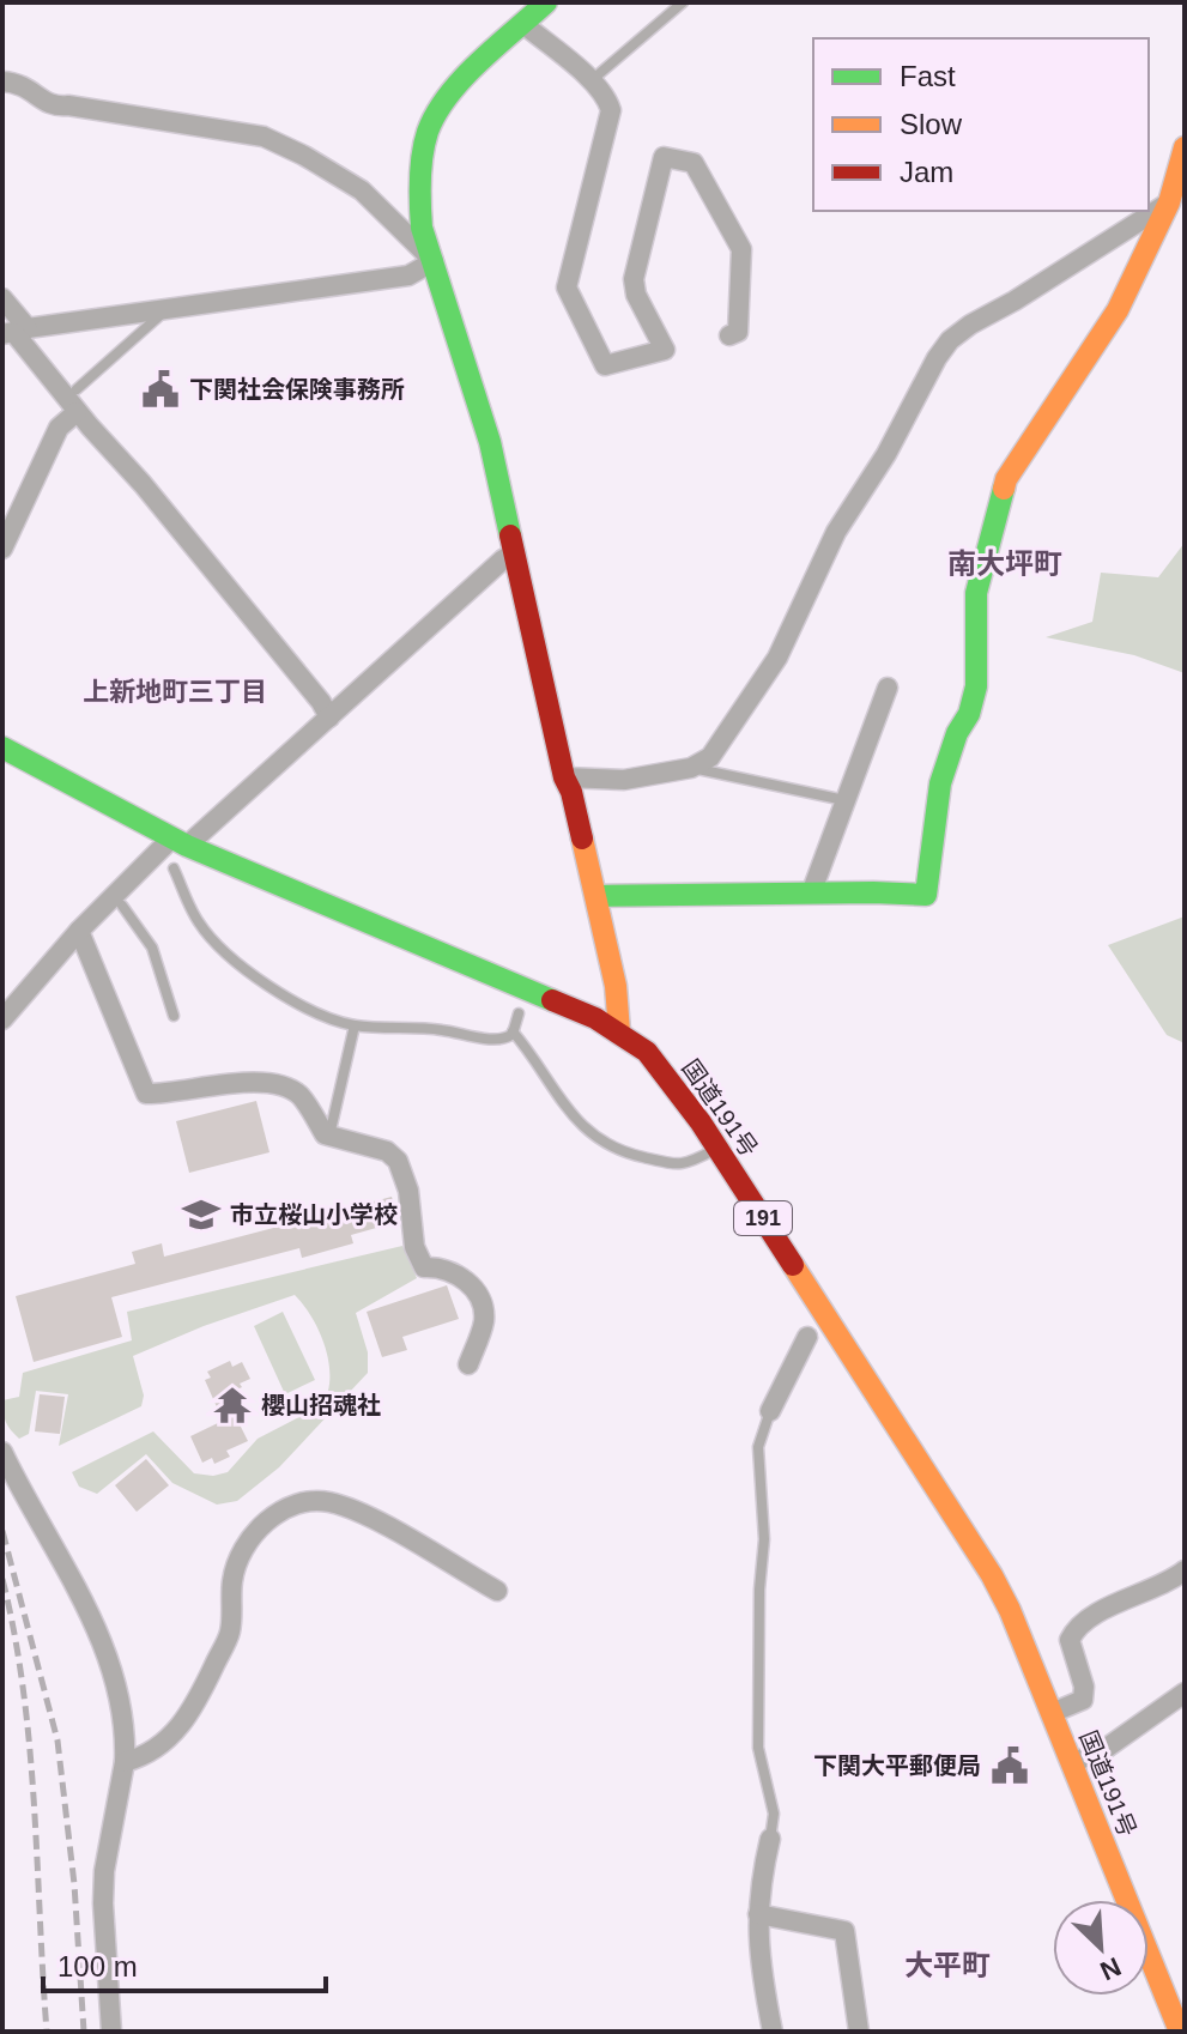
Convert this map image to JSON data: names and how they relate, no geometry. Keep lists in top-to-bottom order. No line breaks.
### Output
{"streets":{"main road":["国道191号","191"]},"districts":["南大坪町","上新地町三丁目","大平町"],"places":{"public building":["下関社会保険事務所","下関大平郵便局"],"school or university":["市立桜山小学校"],"temple":["櫻山招魂社"]},"legend":["Fast","Slow","Jam"],"scale_bar":"100 m","north":"bottom right"}
